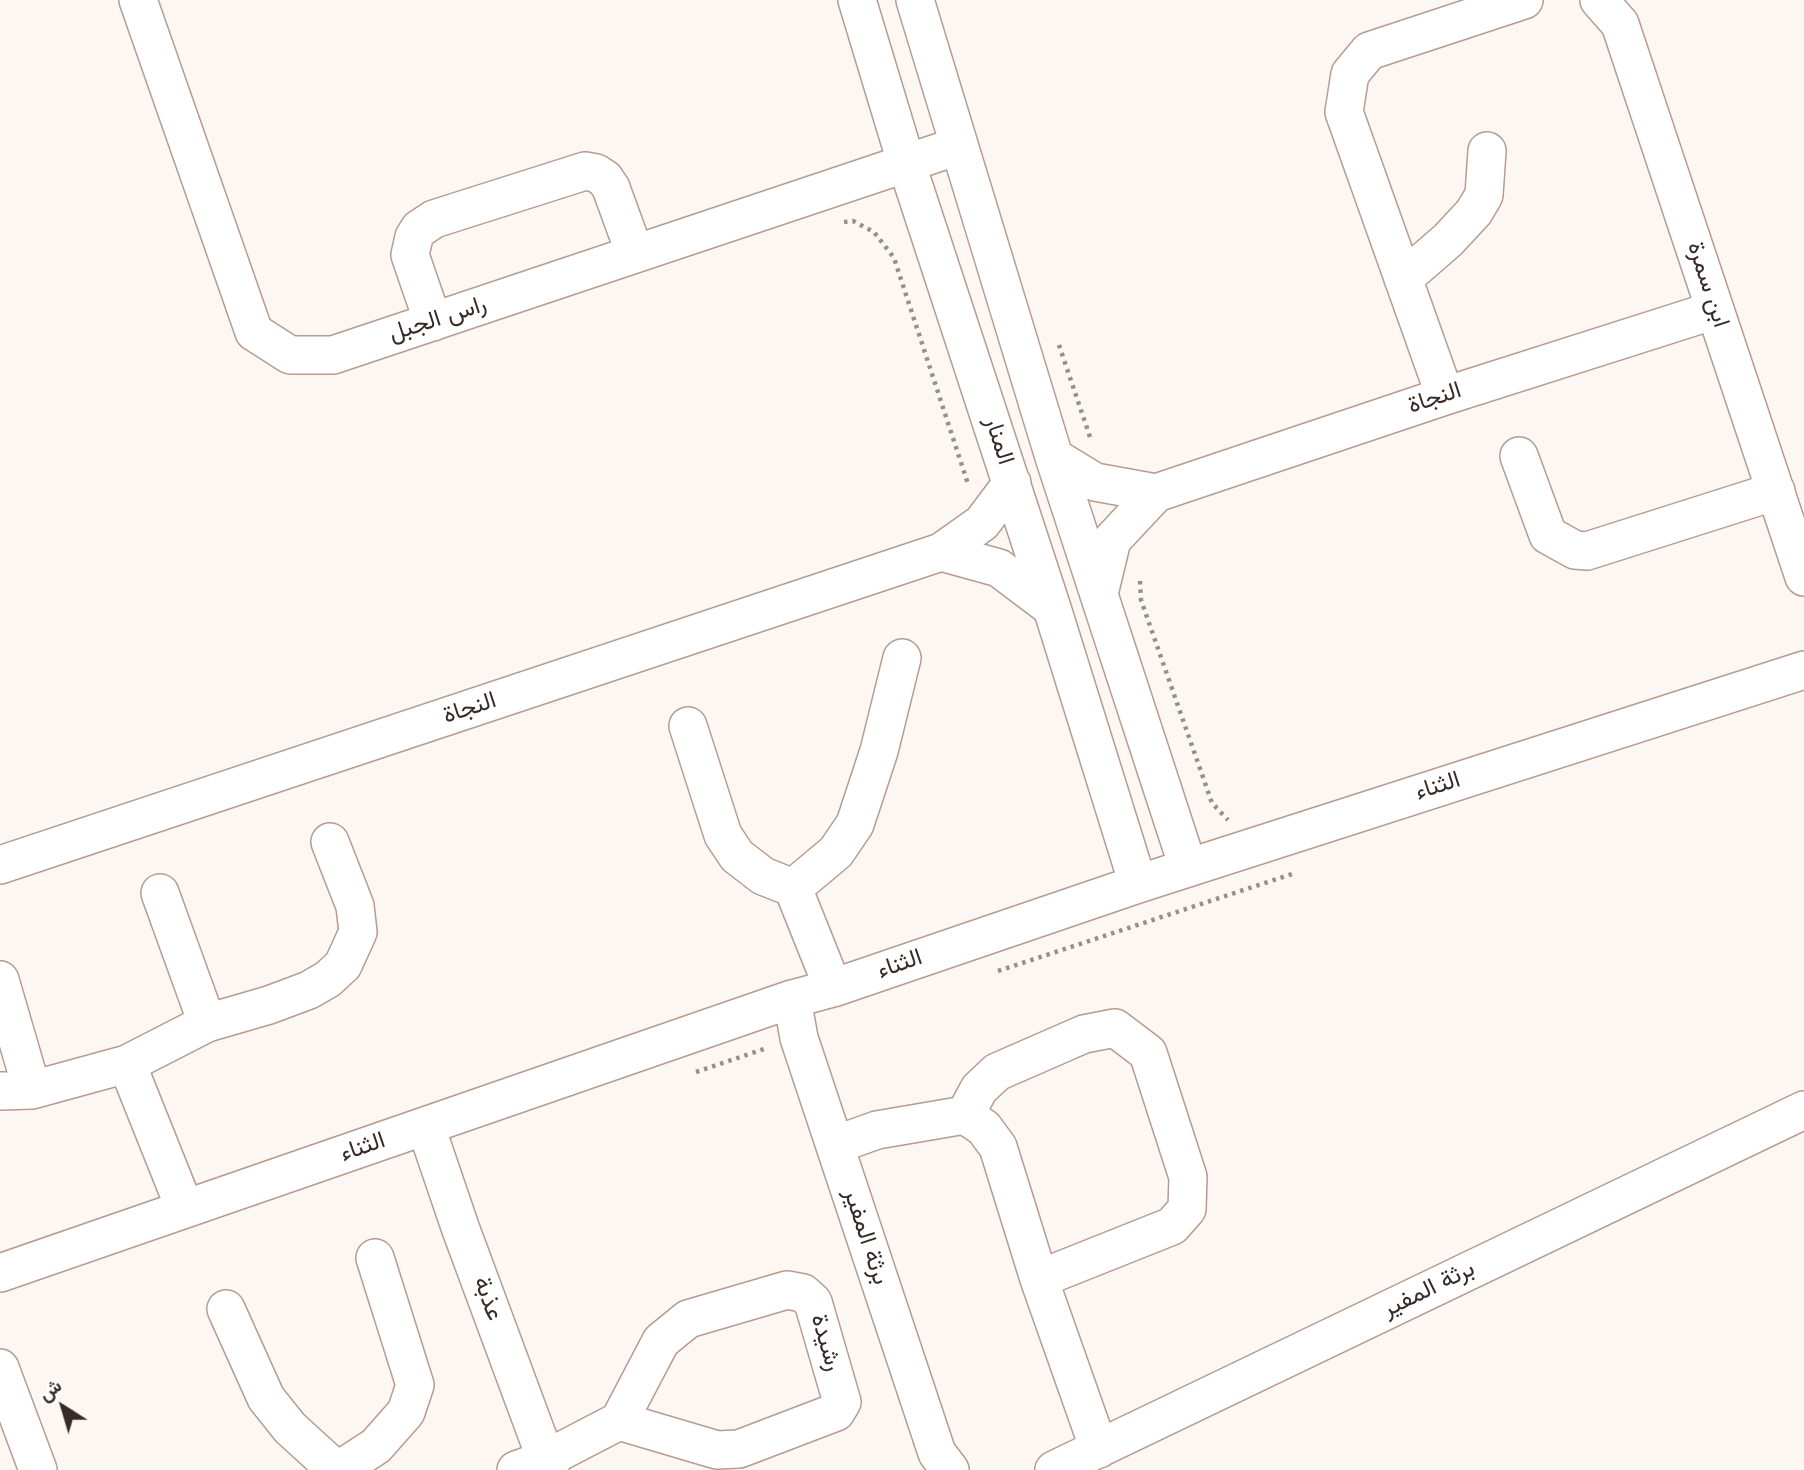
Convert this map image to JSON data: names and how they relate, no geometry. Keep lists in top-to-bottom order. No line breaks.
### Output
{"streets":{"street":["ابن سمرة","راس الجبل","النجاة","المنار","الثناء","برثة المفير","عذبة","رشيدة"]},"crossings":[["ابن سمرة","النجاة"],["راس الجبل","المنار"],["النجاة","المنار"],["المنار","الثناء"],["الثناء","برثة المفير"],["الثناء","عذبة"]],"north":"top left"}
